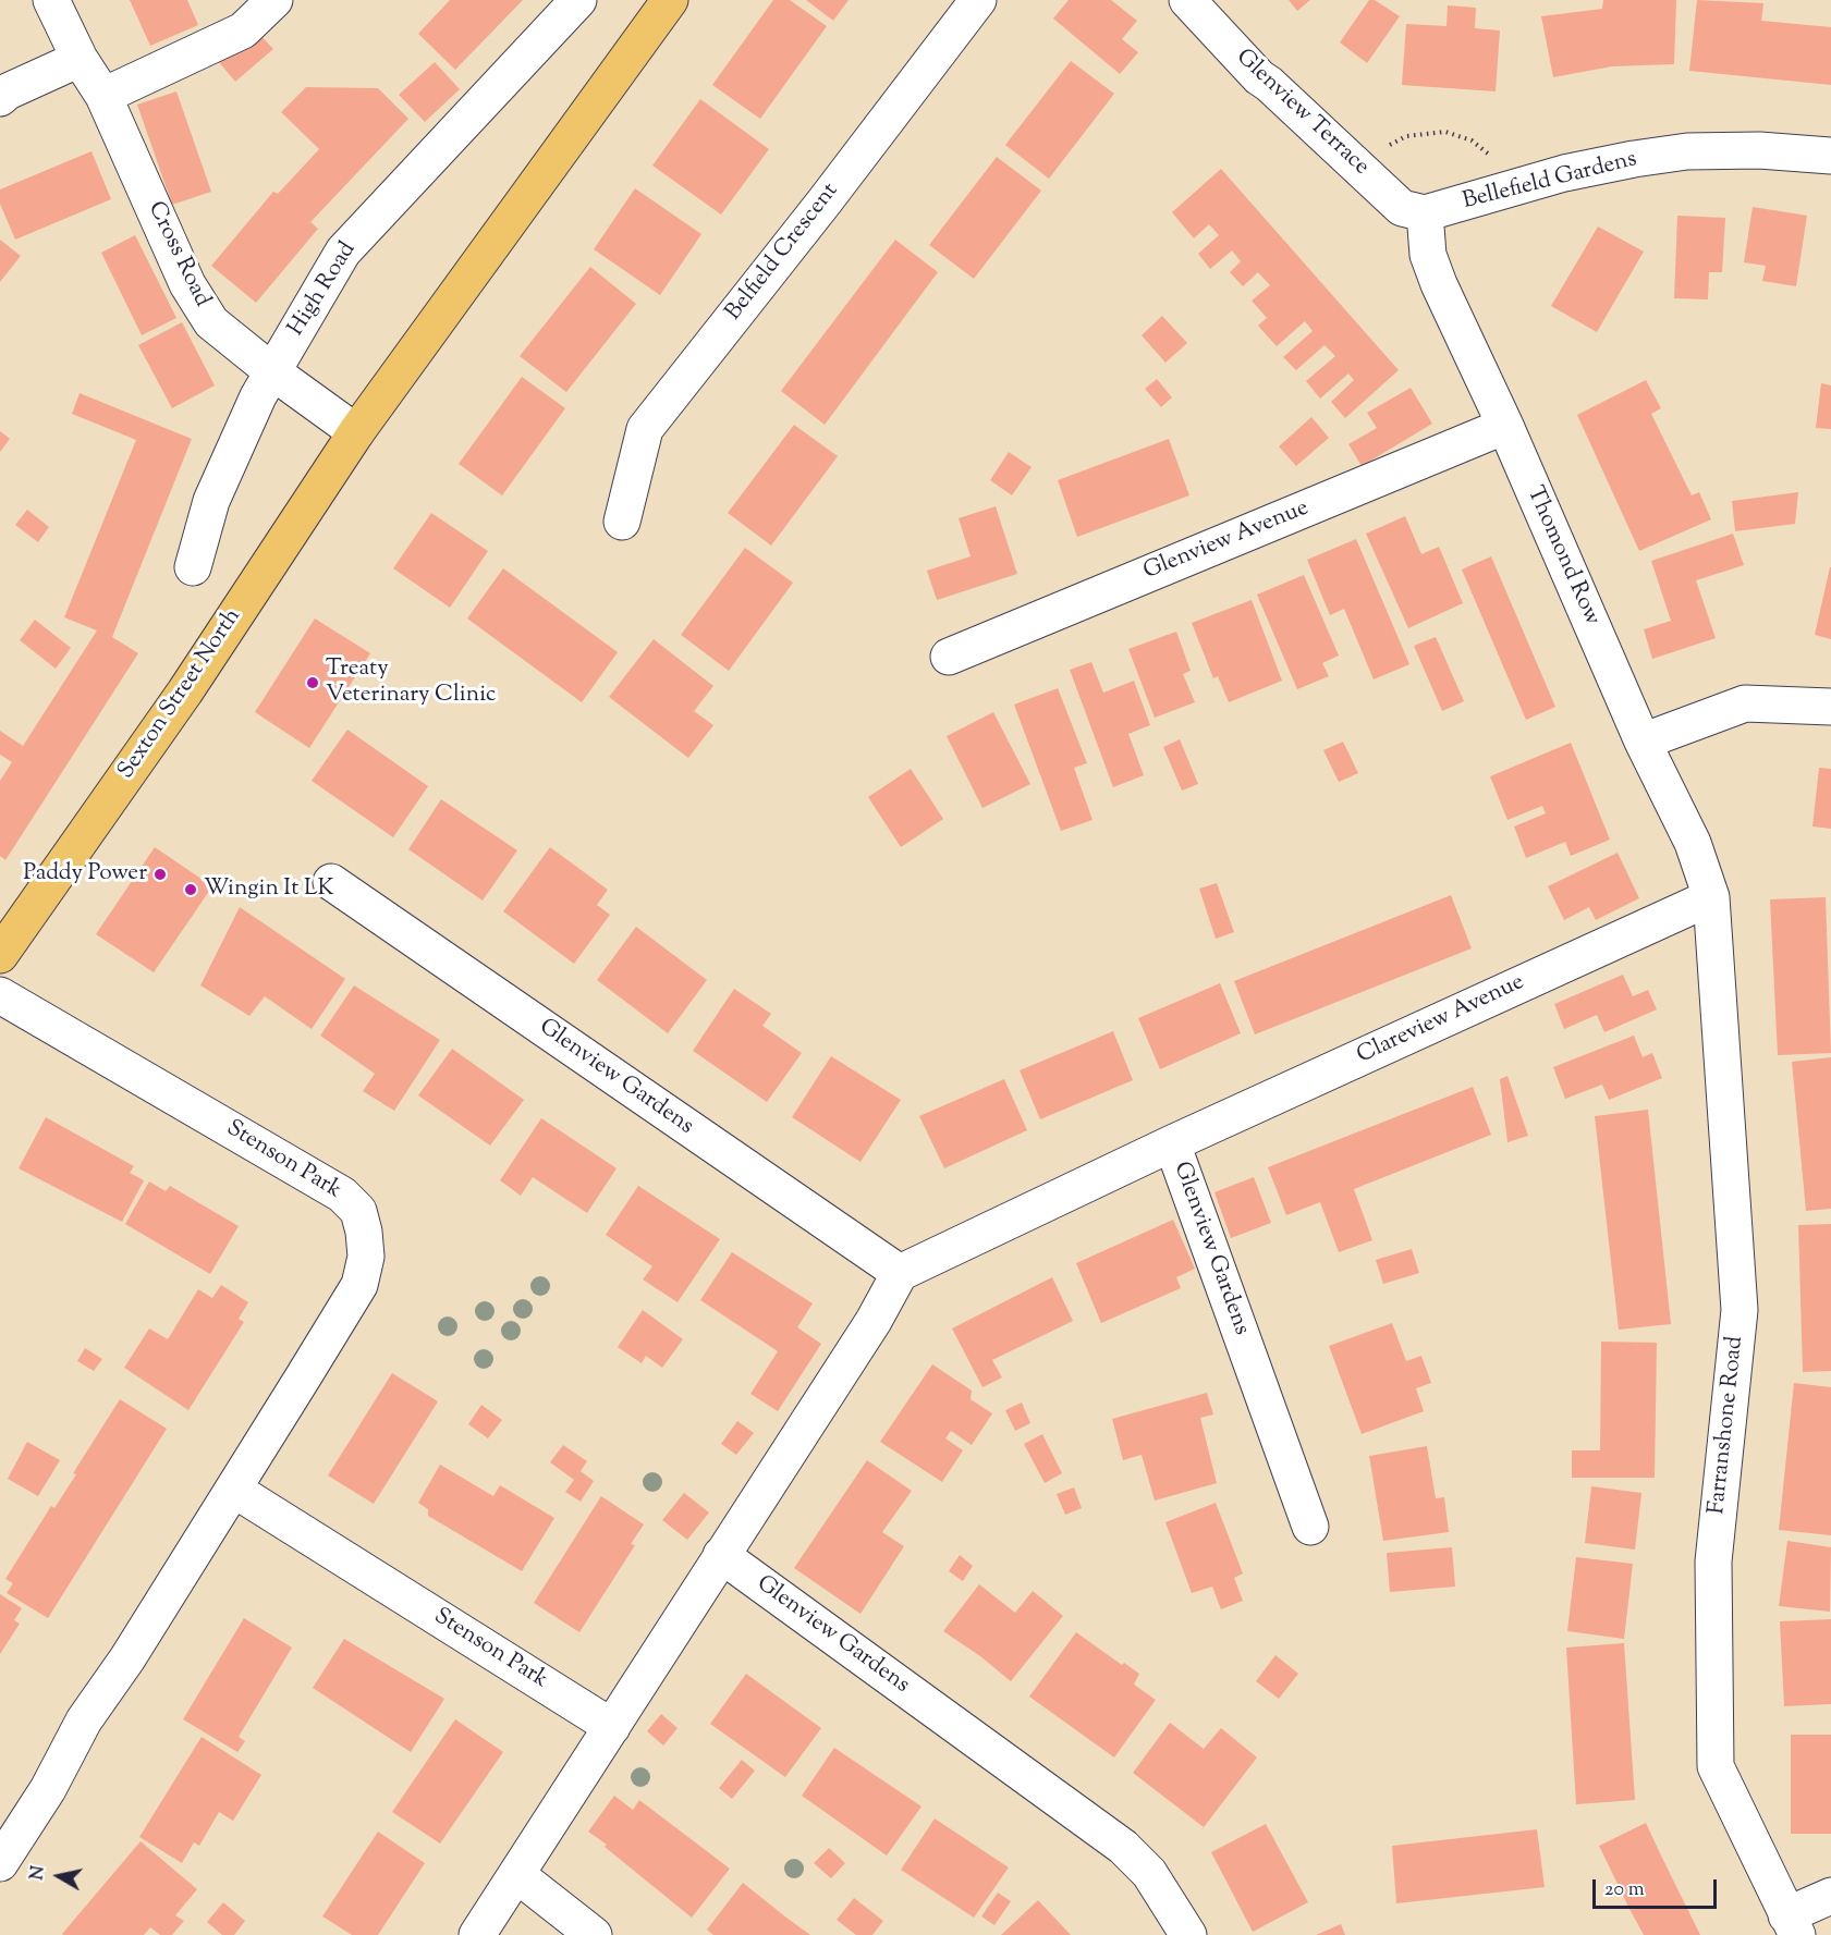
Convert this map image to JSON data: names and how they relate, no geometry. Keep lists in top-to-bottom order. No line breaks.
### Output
{"streets":{"main road":["Sexton Street North"],"street":["Glenview Terrace","Bellefield Gardens","Belfield Crescent","Cross Road","High Road","Glenview Avenue","Thomond Row","Clareview Avenue","Glenview Gardens","Stenson Park","Farranshone Road"]},"crossings":[["Glenview Terrace","Bellefield Gardens"],["Glenview Terrace","Thomond Row"],["Bellefield Gardens","Thomond Row"],["Cross Road","High Road"],["Cross Road","Sexton Street North"],["Glenview Avenue","Thomond Row"],["Thomond Row","Clareview Avenue"],["Thomond Row","Farranshone Road"],["Clareview Avenue","Glenview Gardens"],["Clareview Avenue","Farranshone Road"]],"places":["Treaty Veterinary Clinic","Paddy Power","Wingin It LK"],"scale_bar":"20 m","north":"left"}
